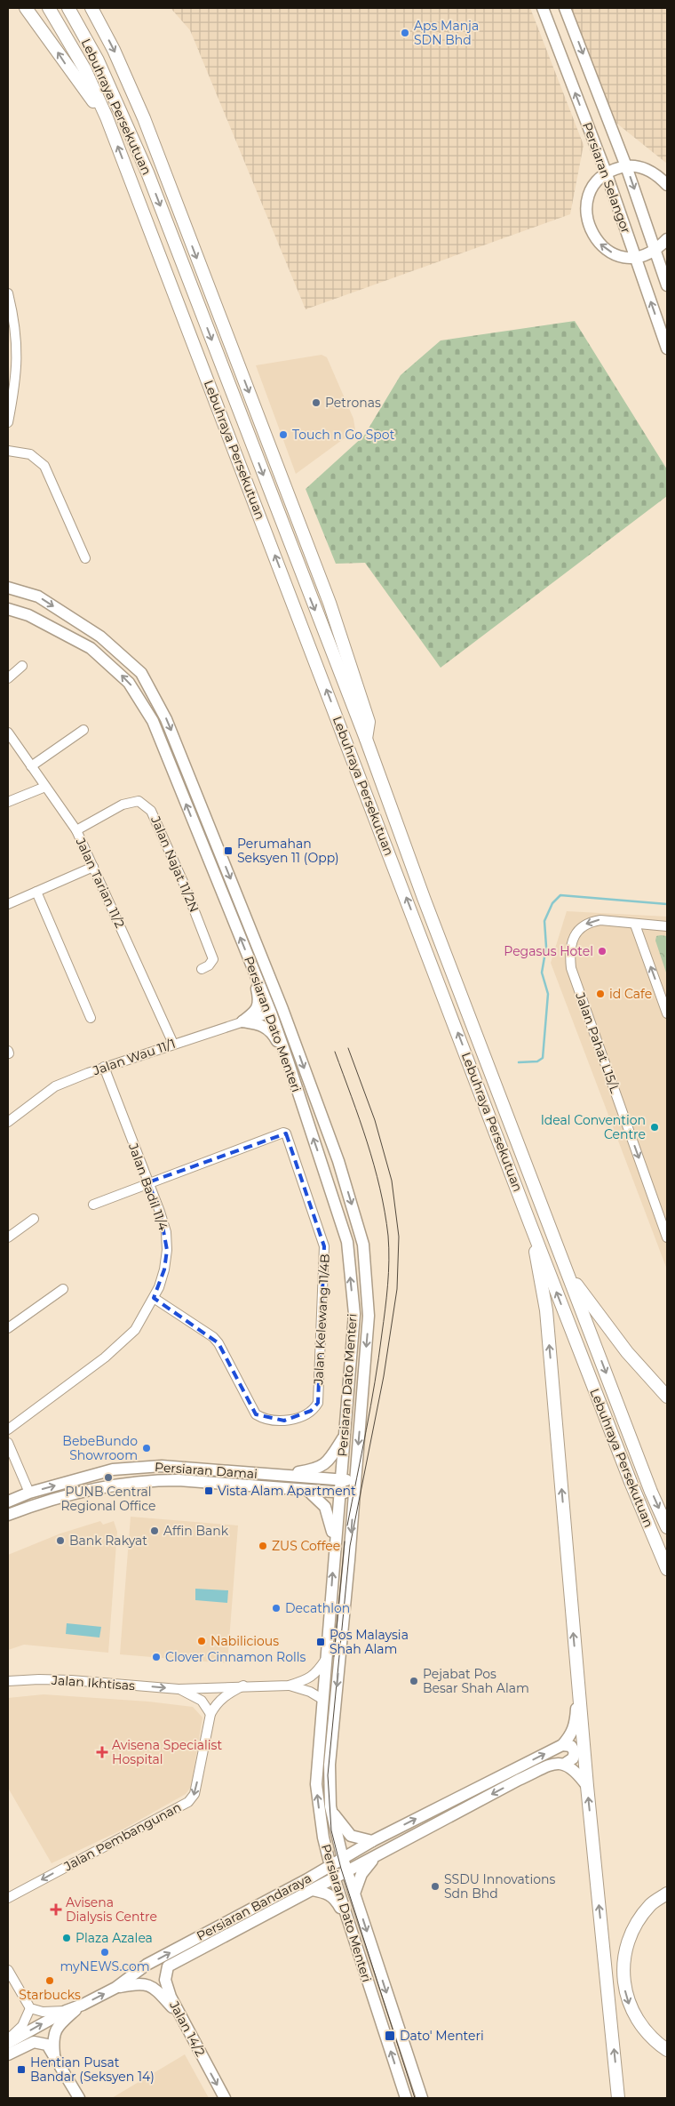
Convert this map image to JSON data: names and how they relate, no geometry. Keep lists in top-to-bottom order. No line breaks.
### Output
{"streets":{"highway":["Lebuhraya Persekutuan"],"main road":["Persiaran Selangor","Persiaran Dato Menteri","Persiaran Damai","Persiaran Bandaraya","Jalan 14/2"],"street":["Jalan Najat 11/2N","Jalan Tarian 11/2","Jalan Pahat L15/L","Jalan Wau 11/1","Jalan Badil 11/4","Jalan Kelewang 11/4B","Jalan Ikhtisas","Jalan Pembangunan"]},"crossings":[["Jalan Najat 11/2N","Jalan Tarian 11/2"],["Jalan Tarian 11/2","Jalan Wau 11/1"],["Persiaran Dato Menteri","Jalan Wau 11/1"],["Persiaran Dato Menteri","Persiaran Damai"],["Persiaran Dato Menteri","Jalan Ikhtisas"],["Persiaran Dato Menteri","Persiaran Bandaraya"],["Jalan Wau 11/1","Jalan Badil 11/4"],["Jalan Badil 11/4","Jalan Kelewang 11/4B"],["Jalan Ikhtisas","Jalan Pembangunan"],["Persiaran Bandaraya","Jalan 14/2"]],"one_way":["Jalan Pahat L15/L","Jalan Ikhtisas","Jalan Pembangunan","Jalan 14/2"],"places":{"other":["Aps Manja SDN Bhd","Petronas","Touch n Go Spot","Pegasus Hotel","id Cafe","Ideal Convention Centre","BebeBundo Showroom","PUNB Central Regional Office","Affin Bank","Bank Rakyat","ZUS Coffee","Decathlon","Nabilicious","Clover Cinnamon Rolls","Pejabat Pos Besar Shah Alam","SSDU Innovations Sdn Bhd","Plaza Azalea","myNEWS.com","Starbucks"],"transit":["Perumahan Seksyen 11 (Opp)","Vista Alam Apartment","Pos Malaysia Shah Alam","Dato' Menteri","Hentian Pusat Bandar (Seksyen 14)"],"health":["Avisena Specialist Hospital","Avisena Dialysis Centre"]}}
